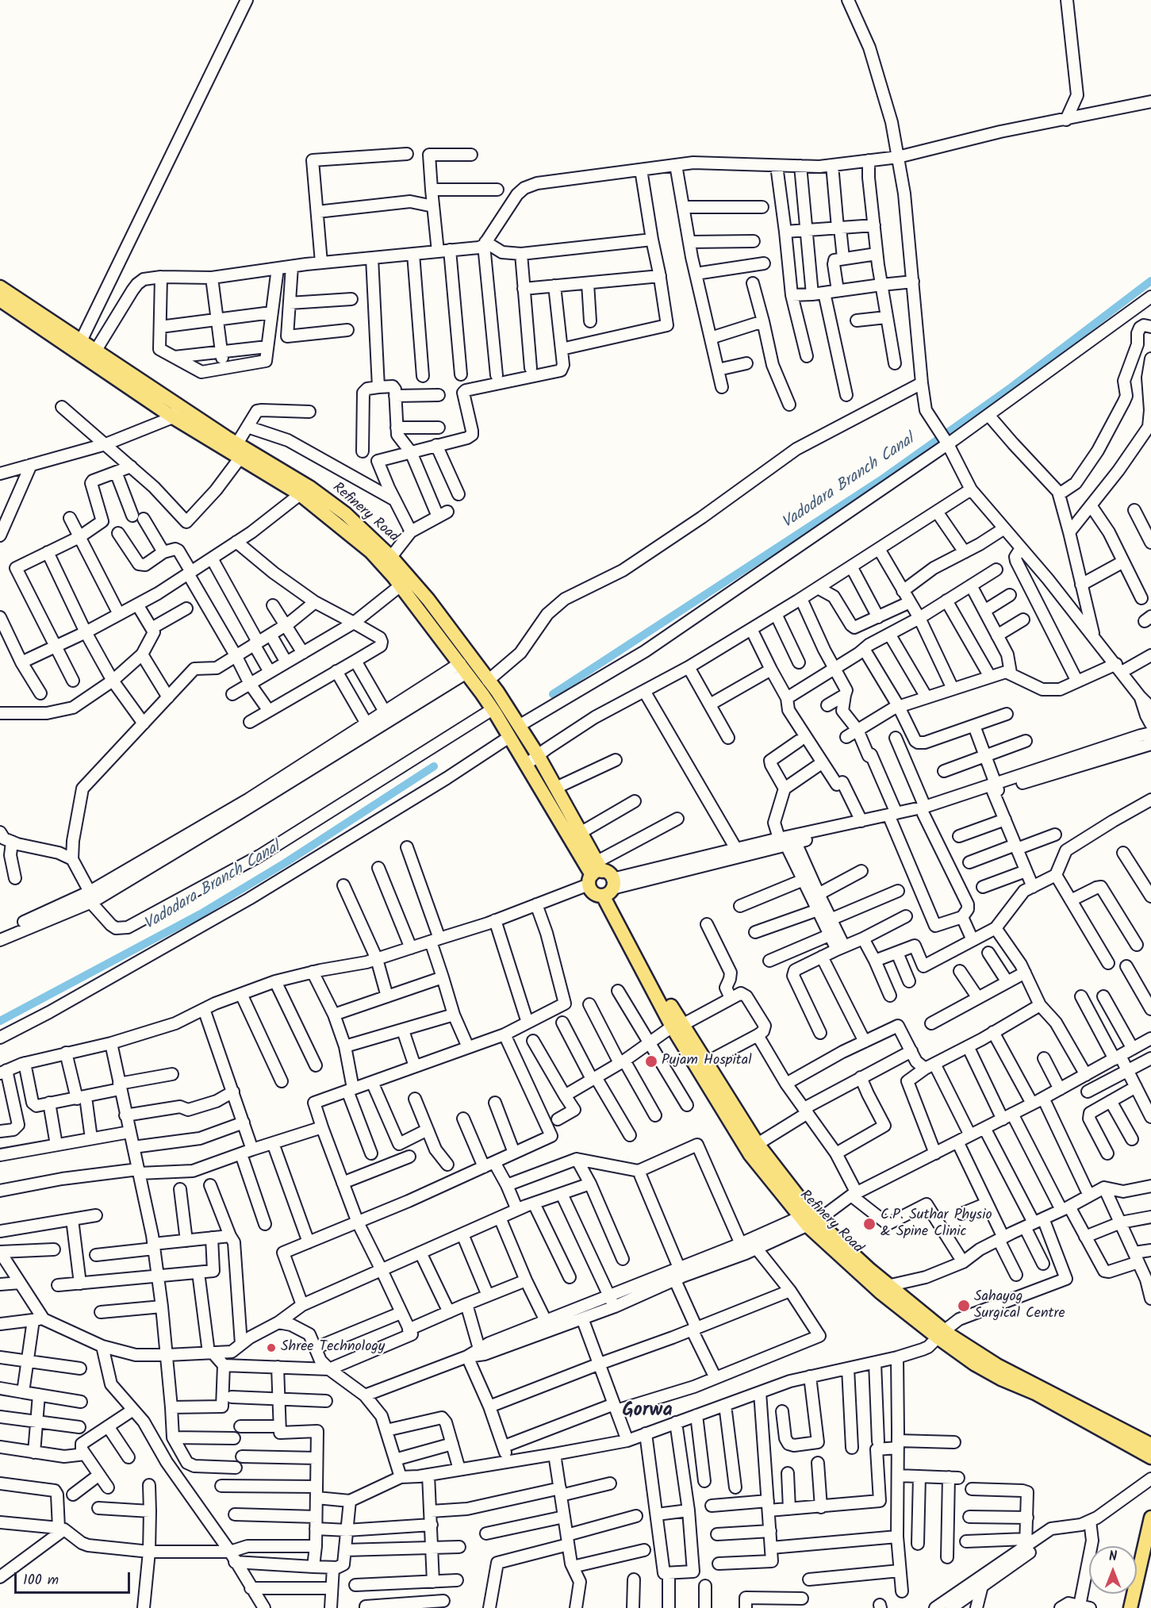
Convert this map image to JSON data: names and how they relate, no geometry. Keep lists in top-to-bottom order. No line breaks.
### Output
{"streets":{"main road":["Refinery Road"]},"districts":["Gorwa"],"water":["Vadodara Branch Canal"],"places":["Pujam Hospital","C.P. Suthar Physio & Spine Clinic","Sahayog Surgical Centre","Shree Technology"],"scale_bar":"100 m","north":"top"}
